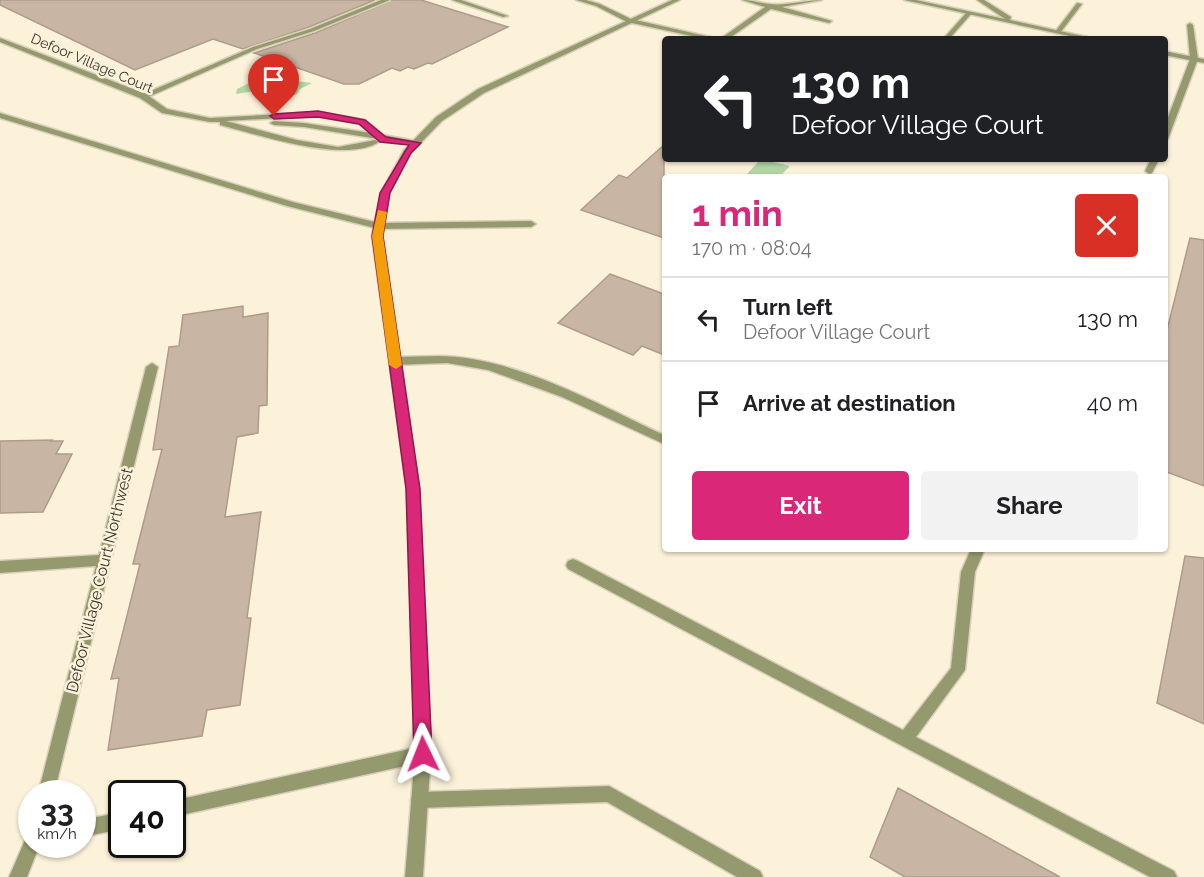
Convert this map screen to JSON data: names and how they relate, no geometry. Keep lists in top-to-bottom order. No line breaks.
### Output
{"streets":{"street":["Defoor Village Court","Defoor Village Court Northwest"]},"page":{"turn":["130 m","Defoor Village Court"],"heading":["1 min","170 m · 08:04"],"list":[{"name":"Turn left","note":"Defoor Village Court","value":"130 m"},{"name":"Arrive at destination","value":"40 m"}],"buttons":["Exit","Share"],"speed":"33 km/h","limit":"40"}}
